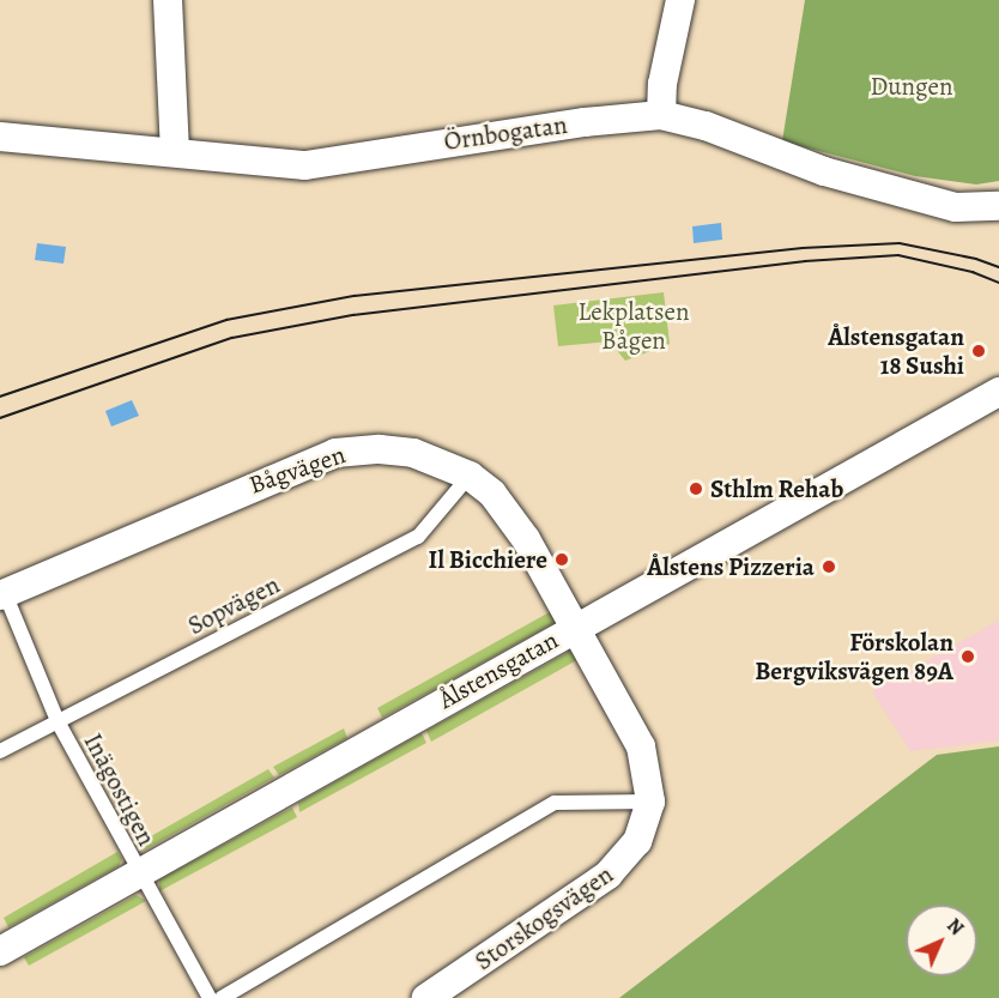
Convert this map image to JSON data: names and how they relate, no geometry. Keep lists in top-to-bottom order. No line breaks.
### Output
{"streets":{"street":["Örnbogatan","Bågvägen","Ålstensgatan","Storskogsvägen"],"lane":["Sopvägen","Inägostigen"]},"crossings":[["Bågvägen","Sopvägen"],["Bågvägen","Ålstensgatan"],["Bågvägen","Inägostigen"],["Bågvägen","Storskogsvägen"],["Sopvägen","Inägostigen"],["Ålstensgatan","Inägostigen"],["Ålstensgatan","Storskogsvägen"]],"parks":["Dungen","Lekplatsen Bågen"],"places":["Ålstensgatan 18 Sushi","Sthlm Rehab","Il Bicchiere","Ålstens Pizzeria","Förskolan Bergviksvägen 89A"],"north":"top right"}
